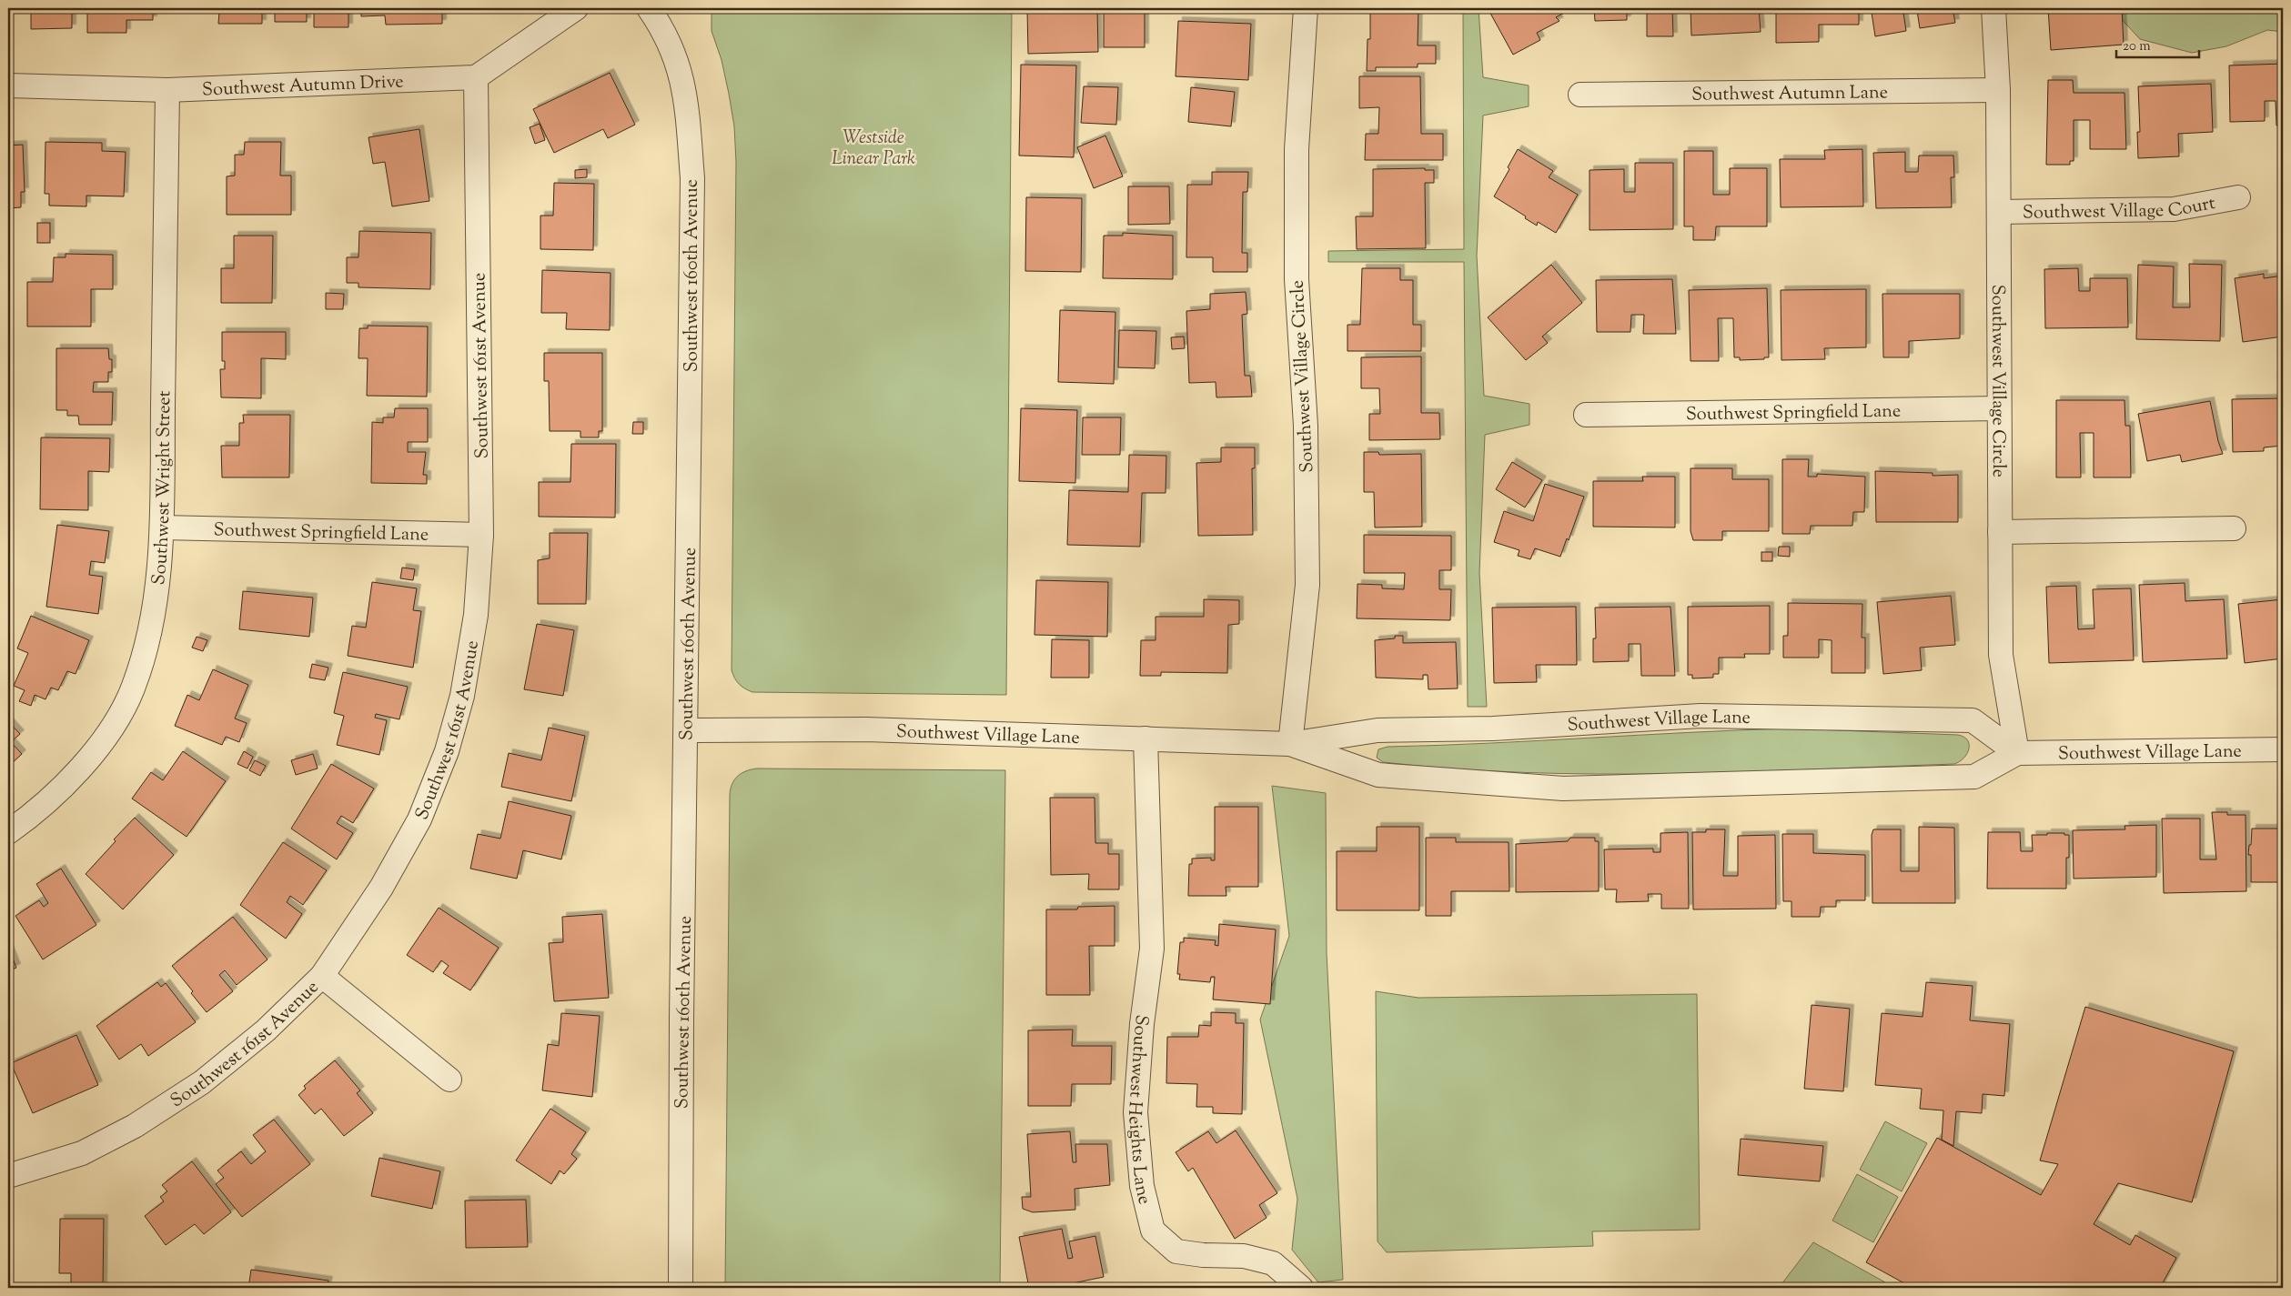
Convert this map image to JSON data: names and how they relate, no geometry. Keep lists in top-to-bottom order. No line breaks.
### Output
{"streets":{"street":["Southwest Autumn Drive","Southwest Autumn Lane","Southwest Village Court","Southwest 160th Avenue","Southwest 161st Avenue","Southwest Village Circle","Southwest Springfield Lane","Southwest Wright Street","Southwest Village Lane","Southwest Heights Lane"]},"crossings":[["Southwest Autumn Drive","Southwest 161st Avenue"],["Southwest Autumn Drive","Southwest Wright Street"],["Southwest Autumn Lane","Southwest Village Circle"],["Southwest Village Court","Southwest Village Circle"],["Southwest 160th Avenue","Southwest Village Lane"],["Southwest 161st Avenue","Southwest Springfield Lane"],["Southwest Village Circle","Southwest Springfield Lane"],["Southwest Village Circle","Southwest Village Lane"],["Southwest Springfield Lane","Southwest Wright Street"],["Southwest Village Lane","Southwest Heights Lane"]],"parks":["Westside Linear Park"],"scale_bar":"20 m"}
